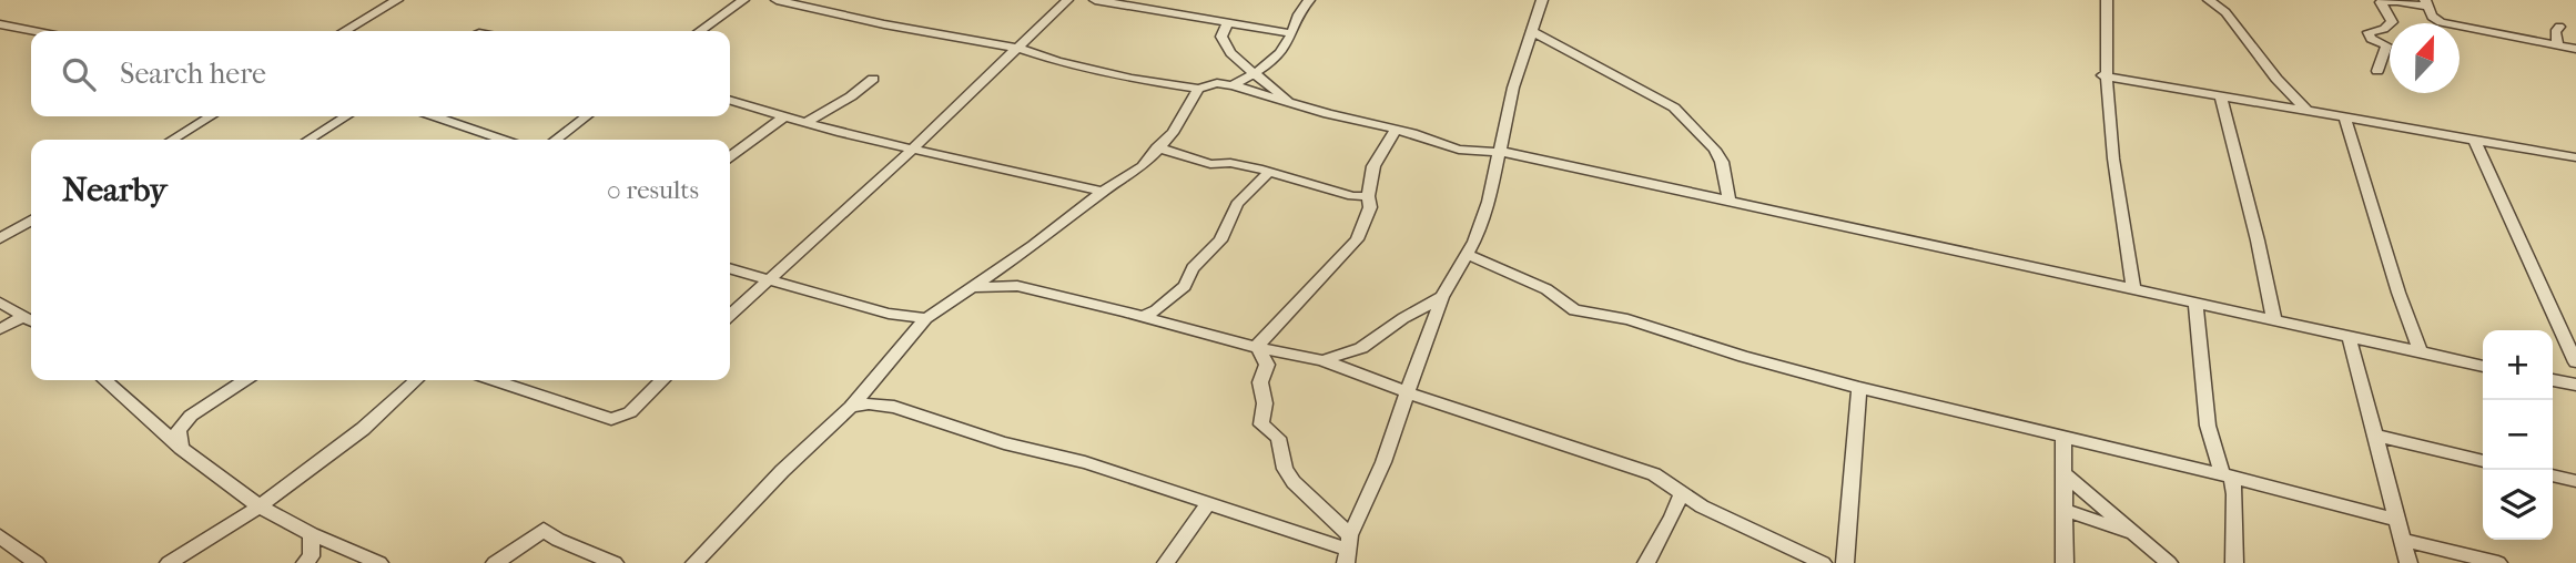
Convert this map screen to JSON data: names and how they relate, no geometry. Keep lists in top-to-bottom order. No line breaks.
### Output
{"north":"top","page":{"search":"Search here","heading":["Nearby","0 results"],"map_buttons":["+","−"]}}
